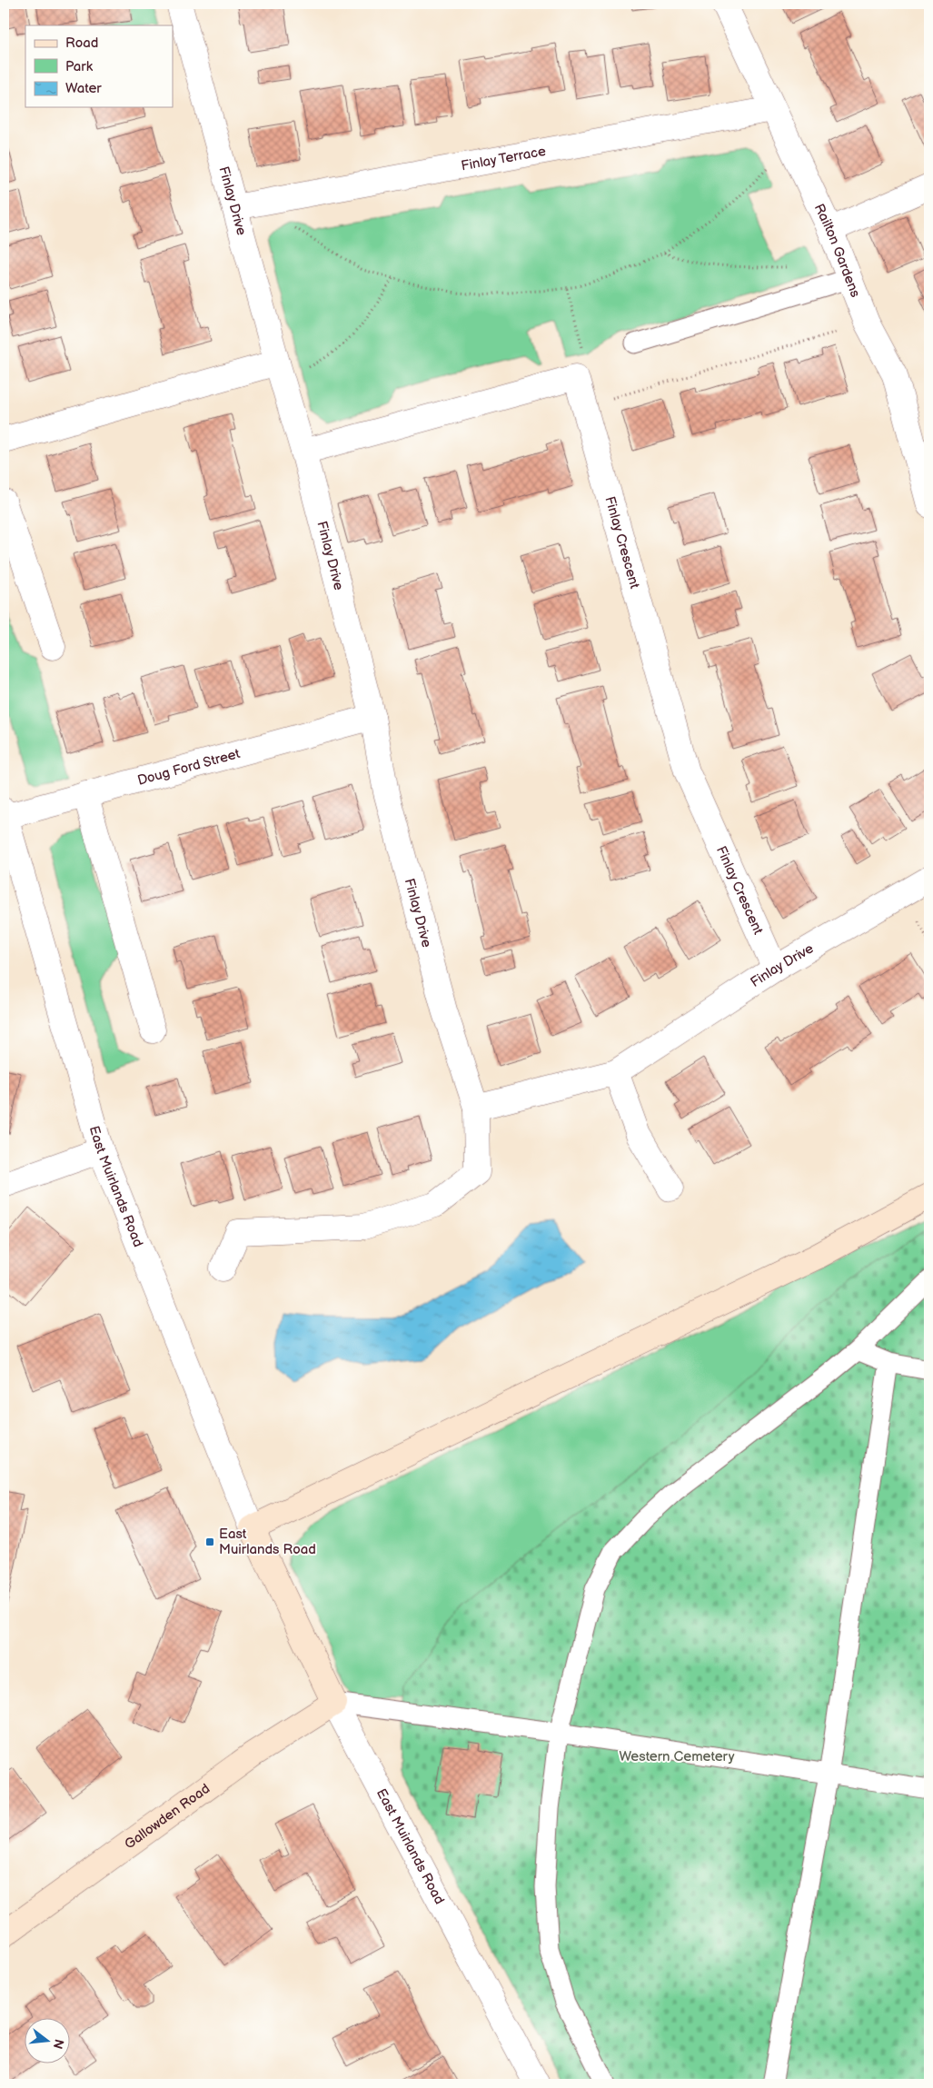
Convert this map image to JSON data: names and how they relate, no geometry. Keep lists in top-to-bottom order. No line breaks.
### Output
{"streets":{"street":["Finlay Terrace","Finlay Drive","Railton Gardens","Finlay Crescent","Doug Ford Street","East Muirlands Road","Gallowden Road"]},"crossings":[["Finlay Terrace","Finlay Drive"],["Finlay Terrace","Railton Gardens"],["Finlay Drive","Finlay Crescent"],["Finlay Drive","Doug Ford Street"],["Doug Ford Street","East Muirlands Road"],["East Muirlands Road","Gallowden Road"]],"parks":["Western Cemetery"],"places":{"transit":["East Muirlands Road"]},"legend":["Road","Park","Water"],"north":"right"}
